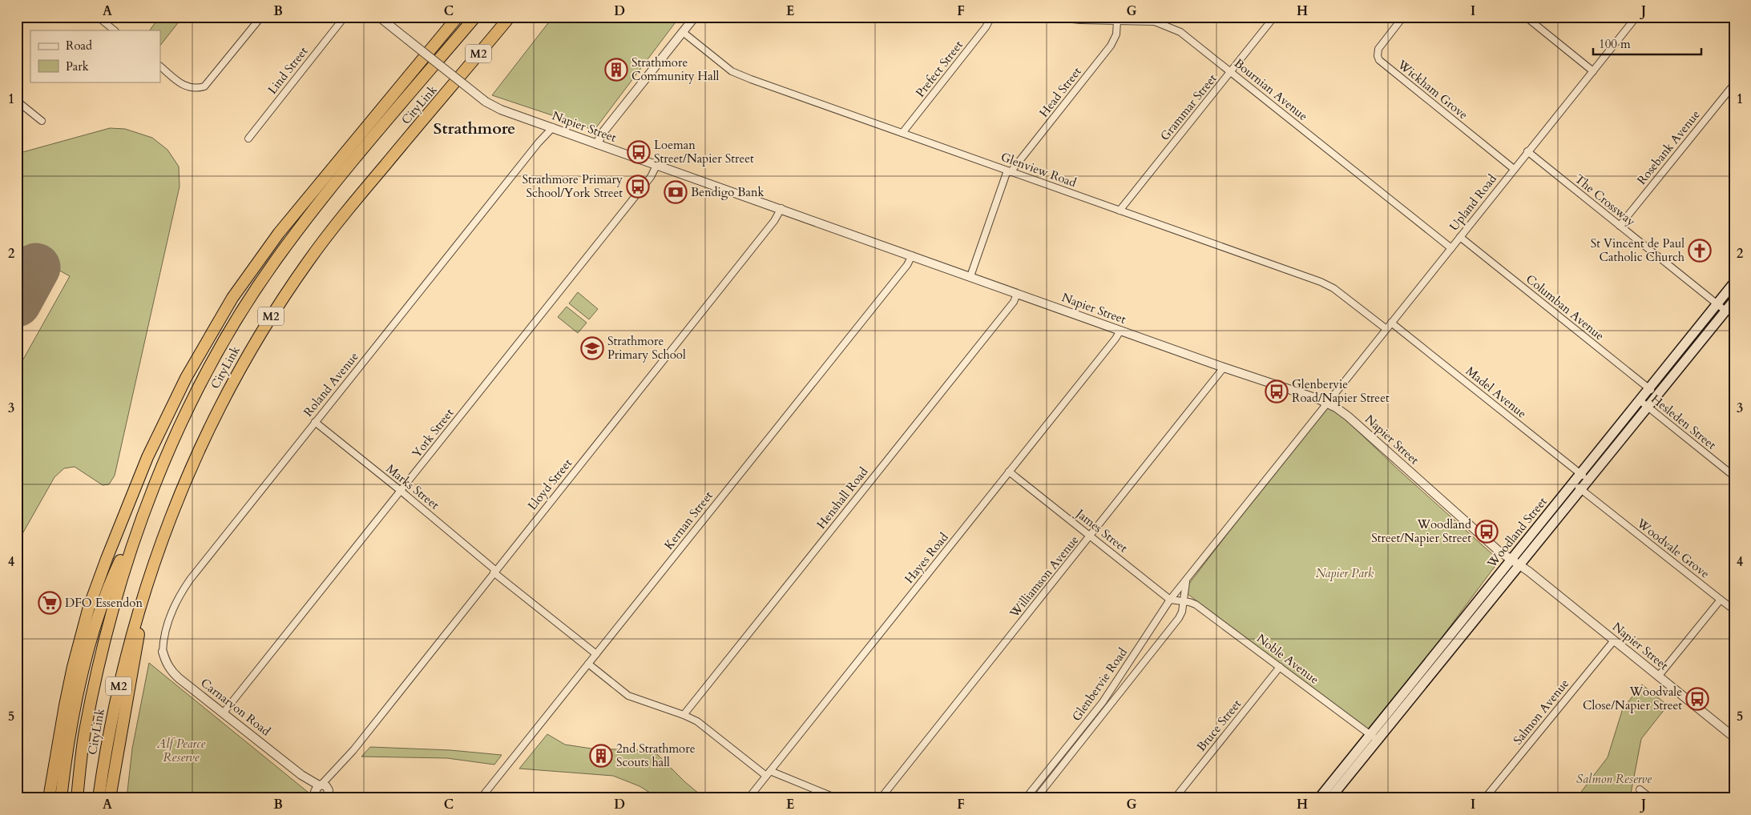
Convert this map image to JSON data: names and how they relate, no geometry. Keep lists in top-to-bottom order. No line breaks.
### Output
{"streets":{"highway":["M2","CityLink"],"main road":["Woodland Street"],"street":["Prefect Street","Lind Street","Bournian Avenue","Wickham Grove","Head Street","Grammar Street","Napier Street","Rosebank Avenue","Glenview Road","The Crossway","Upland Road","Columban Avenue","Roland Avenue","Madel Avenue","Hesleden Street","York Street","Lloyd Street","Marks Street","Henshall Road","Kernan Street","James Street","Woodvale Grove","Hayes Road","Williamson Avenue","Noble Avenue","Glenbervie Road","Carnarvon Road","Salmon Avenue","Bruce Street"]},"crossings":[["Prefect Street","Glenview Road"],["Bournian Avenue","Head Street"],["Bournian Avenue","Grammar Street"],["Bournian Avenue","Upland Road"],["Wickham Grove","Upland Road"],["Head Street","Napier Street"],["Head Street","Glenview Road"],["Grammar Street","Glenview Road"],["Napier Street","Upland Road"],["Napier Street","Roland Avenue"],["Napier Street","York Street"],["Napier Street","Lloyd Street"],["Napier Street","Henshall Road"],["Napier Street","Kernan Street"],["Napier Street","Woodland Street"],["Napier Street","Hayes Road"],["Napier Street","Williamson Avenue"],["Napier Street","Glenbervie Road"],["Napier Street","Salmon Avenue"],["Rosebank Avenue","The Crossway"],["Glenview Road","Upland Road"],["The Crossway","Upland Road"],["The Crossway","Woodland Street"],["Upland Road","Columban Avenue"],["Upland Road","Madel Avenue"],["Upland Road","Glenbervie Road"],["Columban Avenue","Woodland Street"],["Roland Avenue","Marks Street"],["Roland Avenue","Carnarvon Road"],["Madel Avenue","Woodland Street"],["Hesleden Street","Woodland Street"],["York Street","Marks Street"],["York Street","Carnarvon Road"],["Lloyd Street","Marks Street"],["Lloyd Street","Carnarvon Road"],["Marks Street","Kernan Street"],["James Street","Hayes Road"],["James Street","Williamson Avenue"],["James Street","Glenbervie Road"],["Woodland Street","Woodvale Grove"],["Woodland Street","Noble Avenue"],["Noble Avenue","Glenbervie Road"],["Noble Avenue","Bruce Street"]],"districts":["Strathmore"],"parks":["Napier Park","Alf Pearce Reserve","Salmon Reserve"],"places":{"building":["Strathmore Community Hall","2nd Strathmore Scouts hall"],"bus stop":["Loeman Street/Napier Street","Strathmore Primary School/York Street","Glenbervie Road/Napier Street","Woodland Street/Napier Street","Woodvale Close/Napier Street"],"bank":["Bendigo Bank"],"church":["St Vincent de Paul Catholic Church"],"school or university":["Strathmore Primary School"],"supermarket":["DFO Essendon"]},"legend":["Road","Park"],"scale_bar":"100 m","grid":{"columns":["A","B","C","D","E","F","G","H","I","J"],"rows":["1","2","3","4","5"]}}
